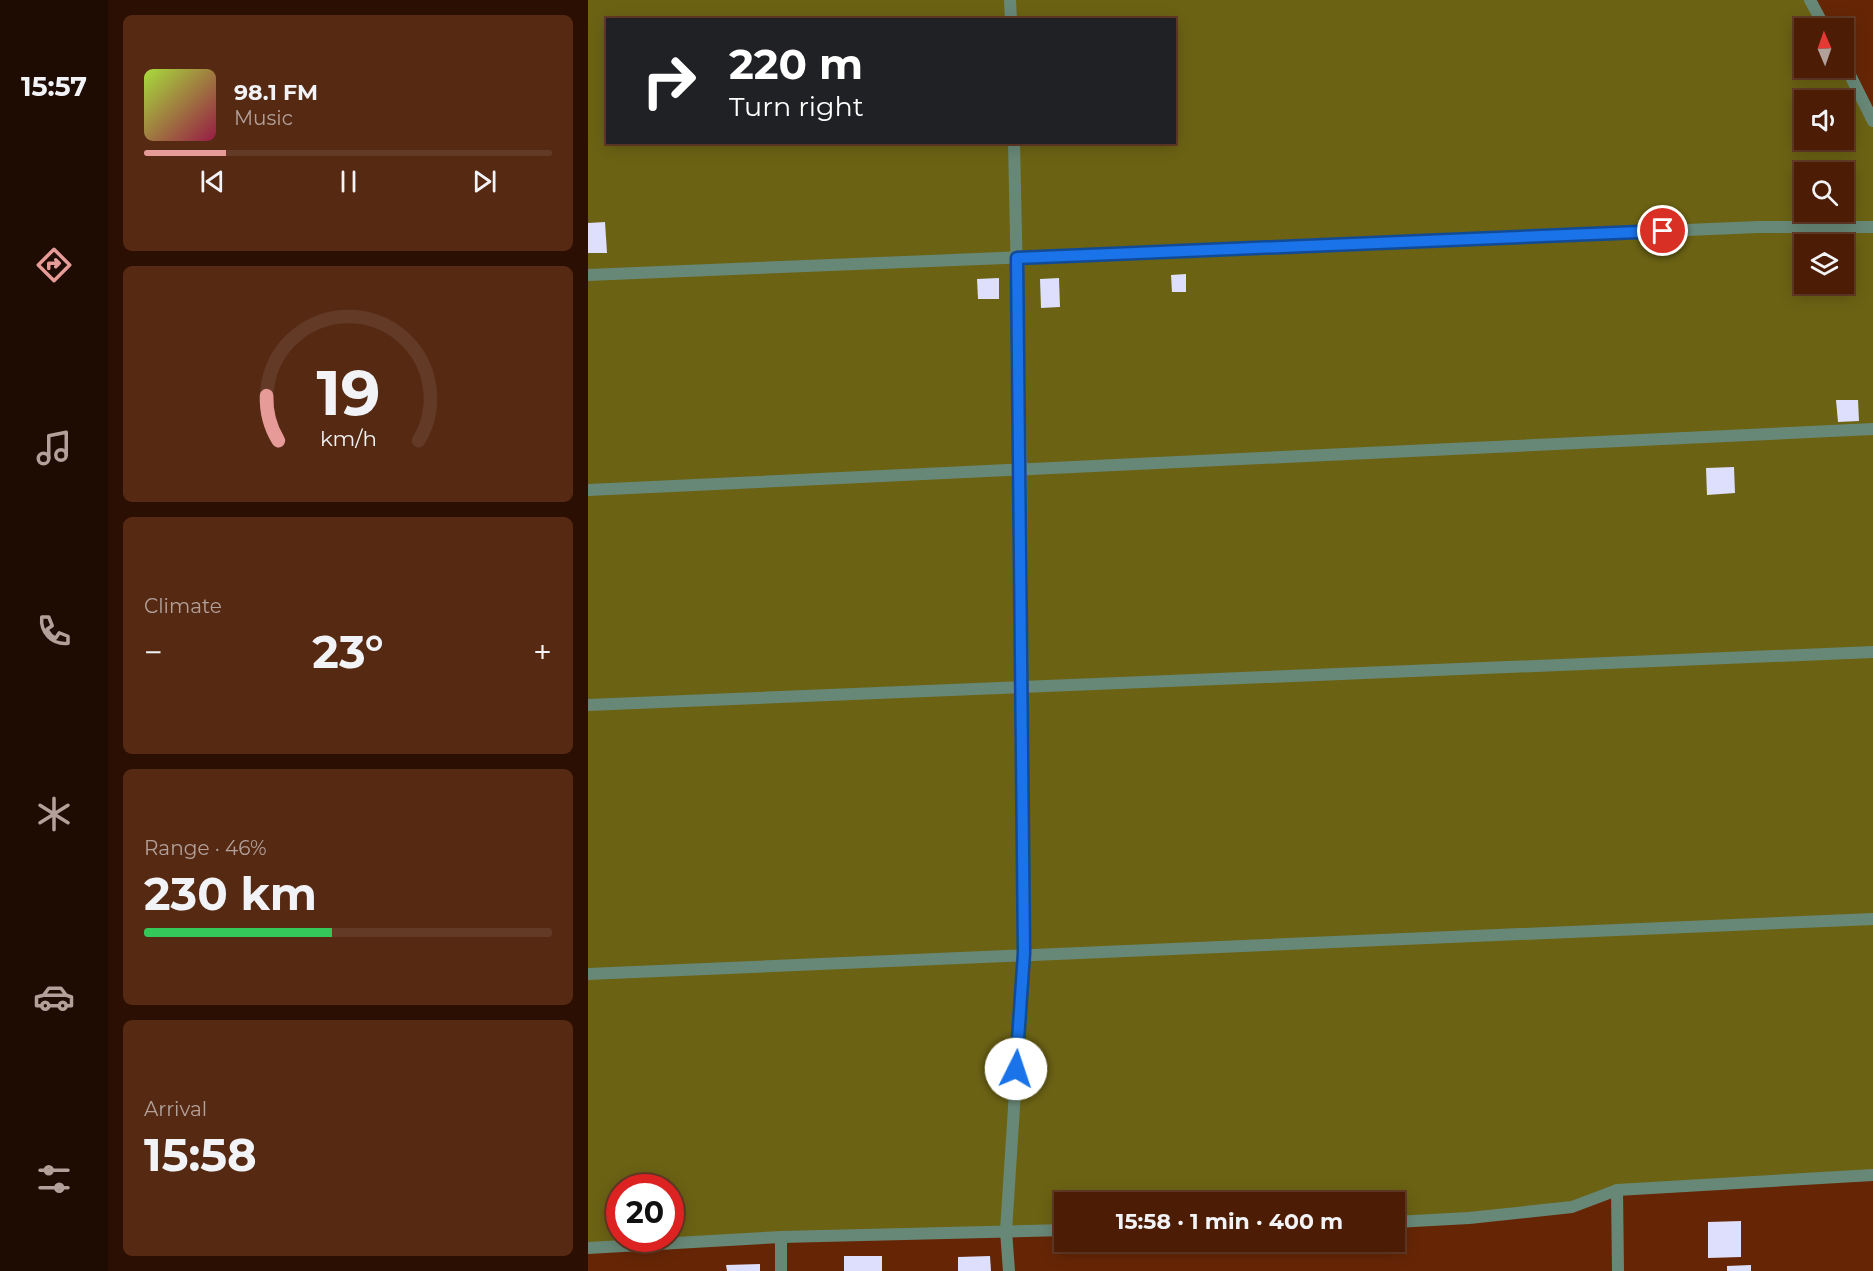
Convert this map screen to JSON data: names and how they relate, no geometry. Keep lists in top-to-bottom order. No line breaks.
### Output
{"north":"top","page":{"tabs":"15:57","turn":["220 m","Turn right"],"song":["98.1 FM","Music"],"tile":["Climate",["Range · 46%","230 km"],["Arrival","15:58"]],"heat":["−","23°","+"],"limit":"20","trip":"15:58 · 1 min · 400 m","gauge":["19","km/h"]}}
